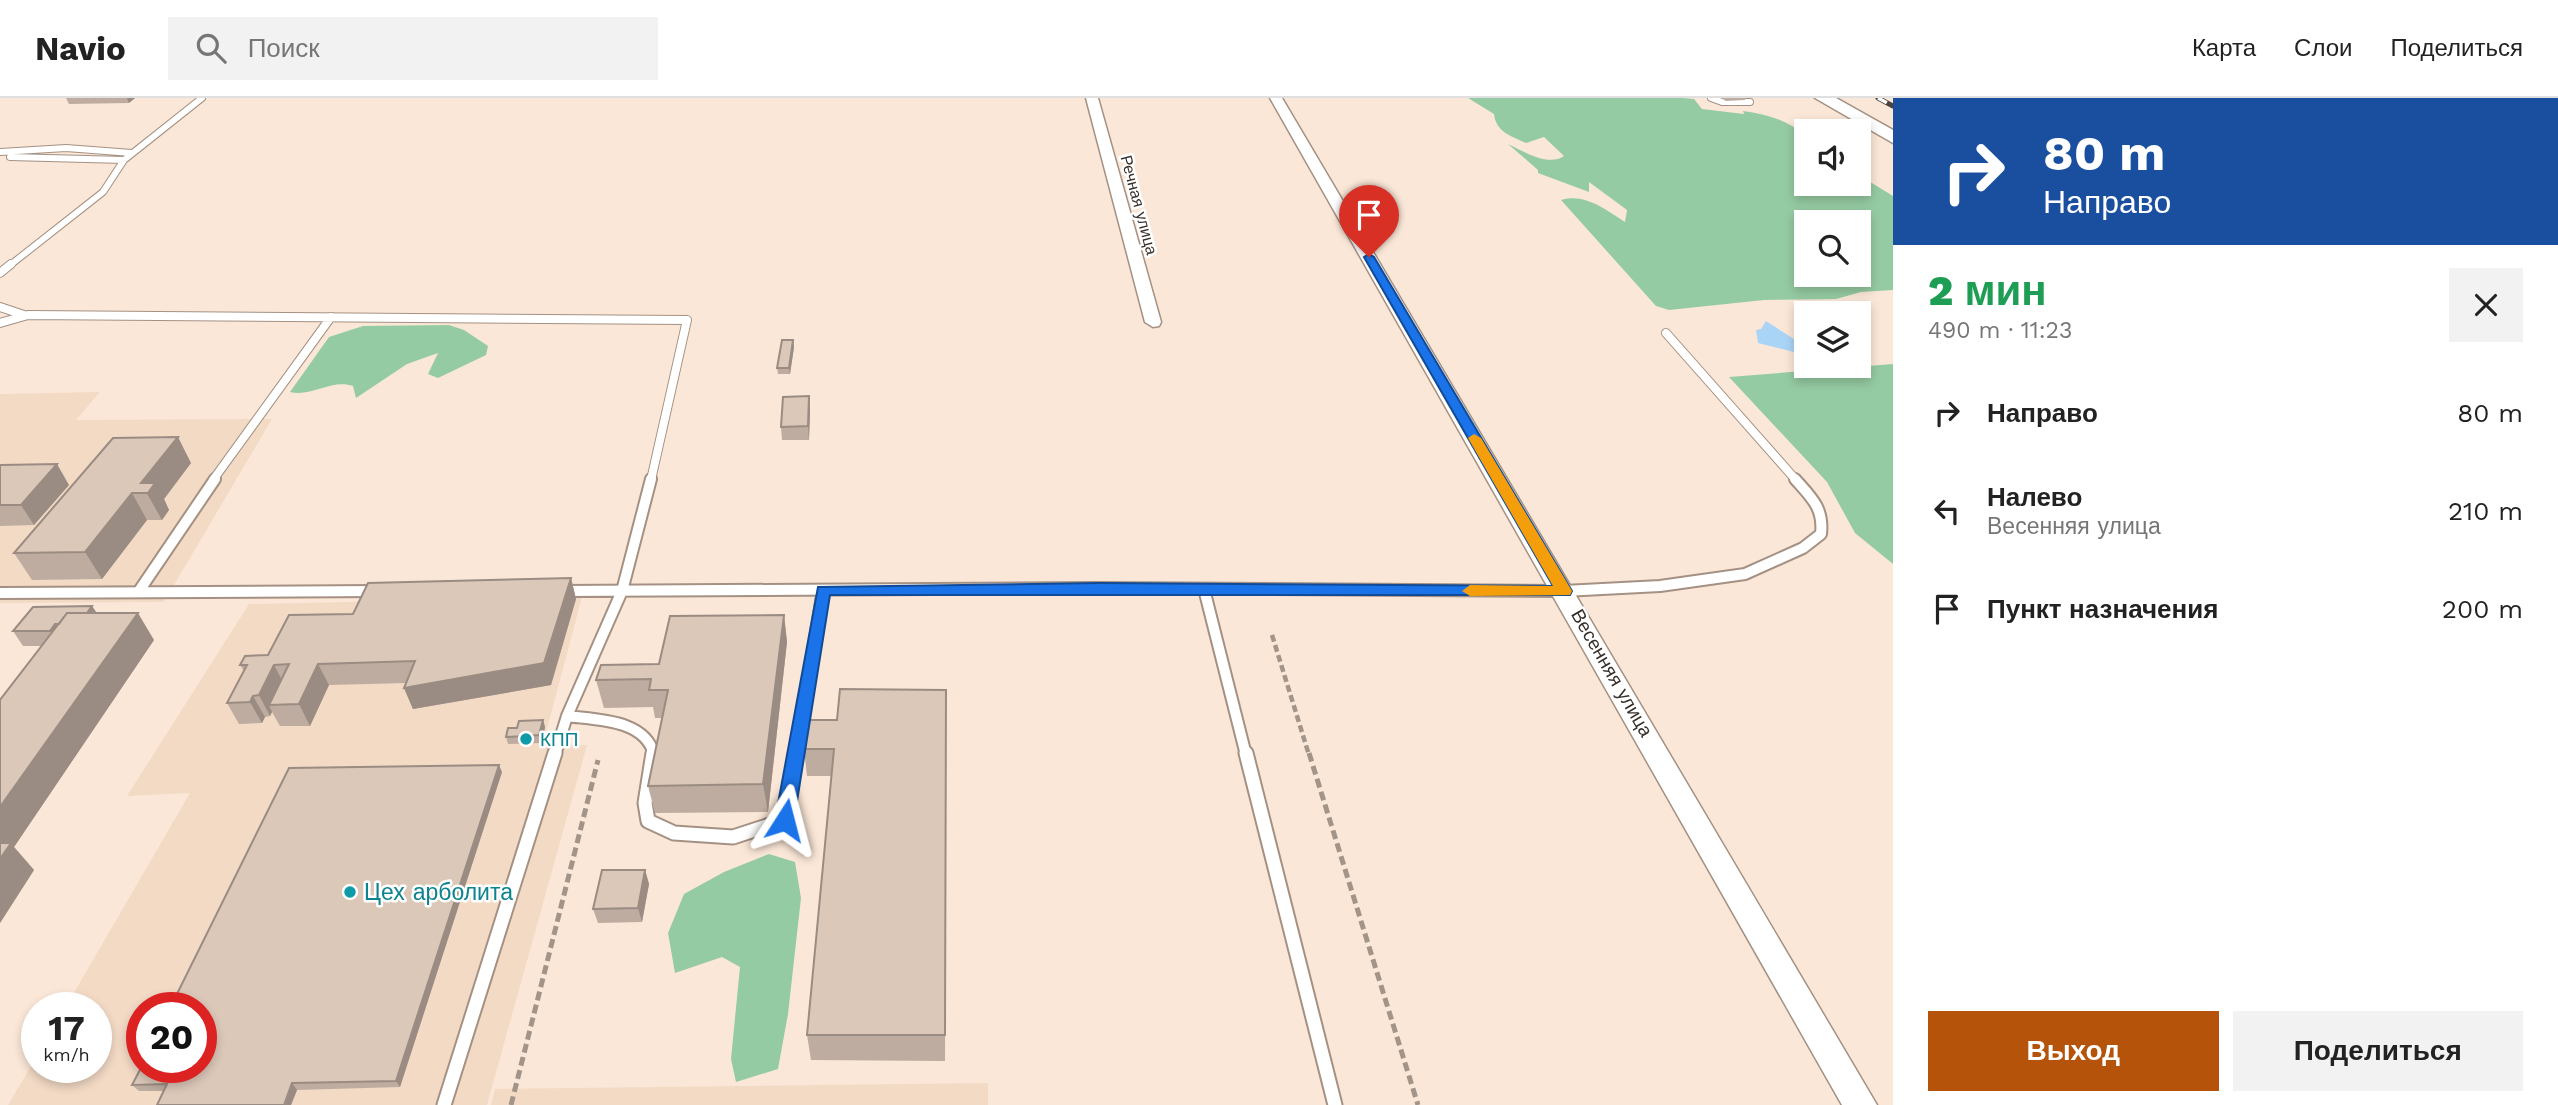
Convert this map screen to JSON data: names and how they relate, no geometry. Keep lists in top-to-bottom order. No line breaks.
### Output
{"streets":{"street":["Речная улица","Весенняя улица"]},"places":["КПП","Цех арболита"],"page":{"header":"Navio","search":"Поиск","nav":["Карта","Слои","Поделиться"],"turn":["80 m","Направо"],"heading":["2 мин","490 m · 11:23"],"list":[{"name":"Направо","value":"80 m"},{"name":"Налево","note":"Весенняя улица","value":"210 m"},{"name":"Пункт назначения","value":"200 m"}],"speed":"17 km/h","limit":"20","buttons":["Выход","Поделиться"]}}
